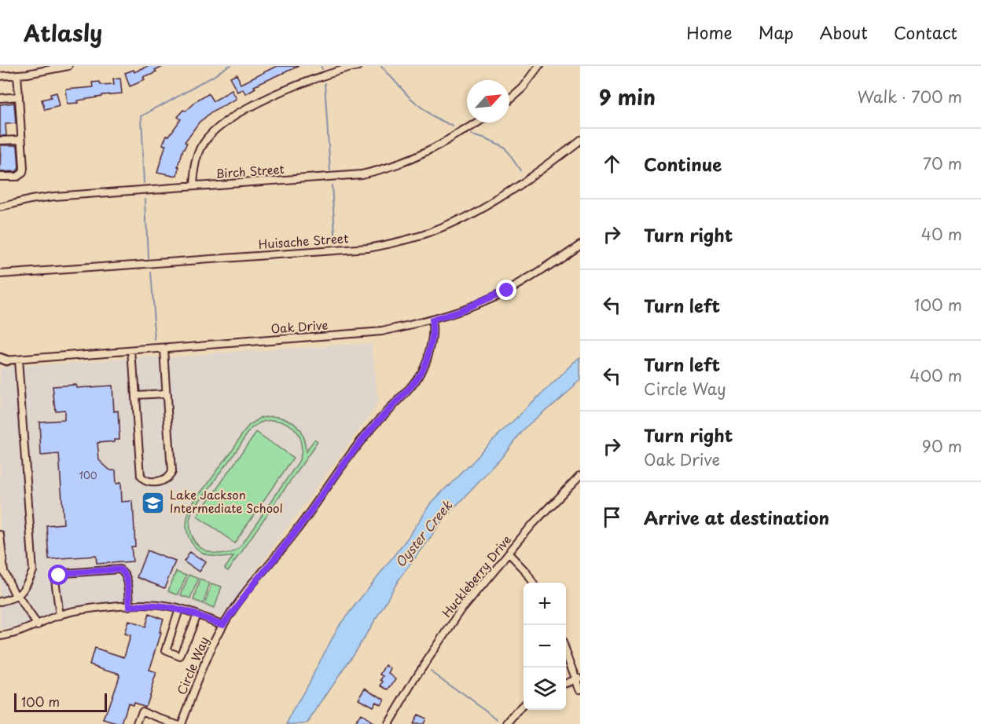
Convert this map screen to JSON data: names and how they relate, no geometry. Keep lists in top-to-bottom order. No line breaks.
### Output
{"streets":{"street":["Birch Street","Huisache Street","Oak Drive","Huckleberry Drive","Circle Way"]},"crossings":[["Oak Drive","Circle Way"]],"water":["Oyster Creek"],"places":{"school or university":["Lake Jackson Intermediate School"]},"house_numbers":["100"],"scale_bar":"100 m","north":"top right","page":{"header":"Atlasly","nav":["Home","Map","About","Contact"],"heading":["9 min","Walk · 700 m"],"list":[["Continue","70 m"],["Turn right","40 m"],["Turn left","100 m"],["Turn left","Circle Way","400 m"],["Turn right","Oak Drive","90 m"],"Arrive at destination"],"map_buttons":["+","−"],"scale":"100 m"}}
